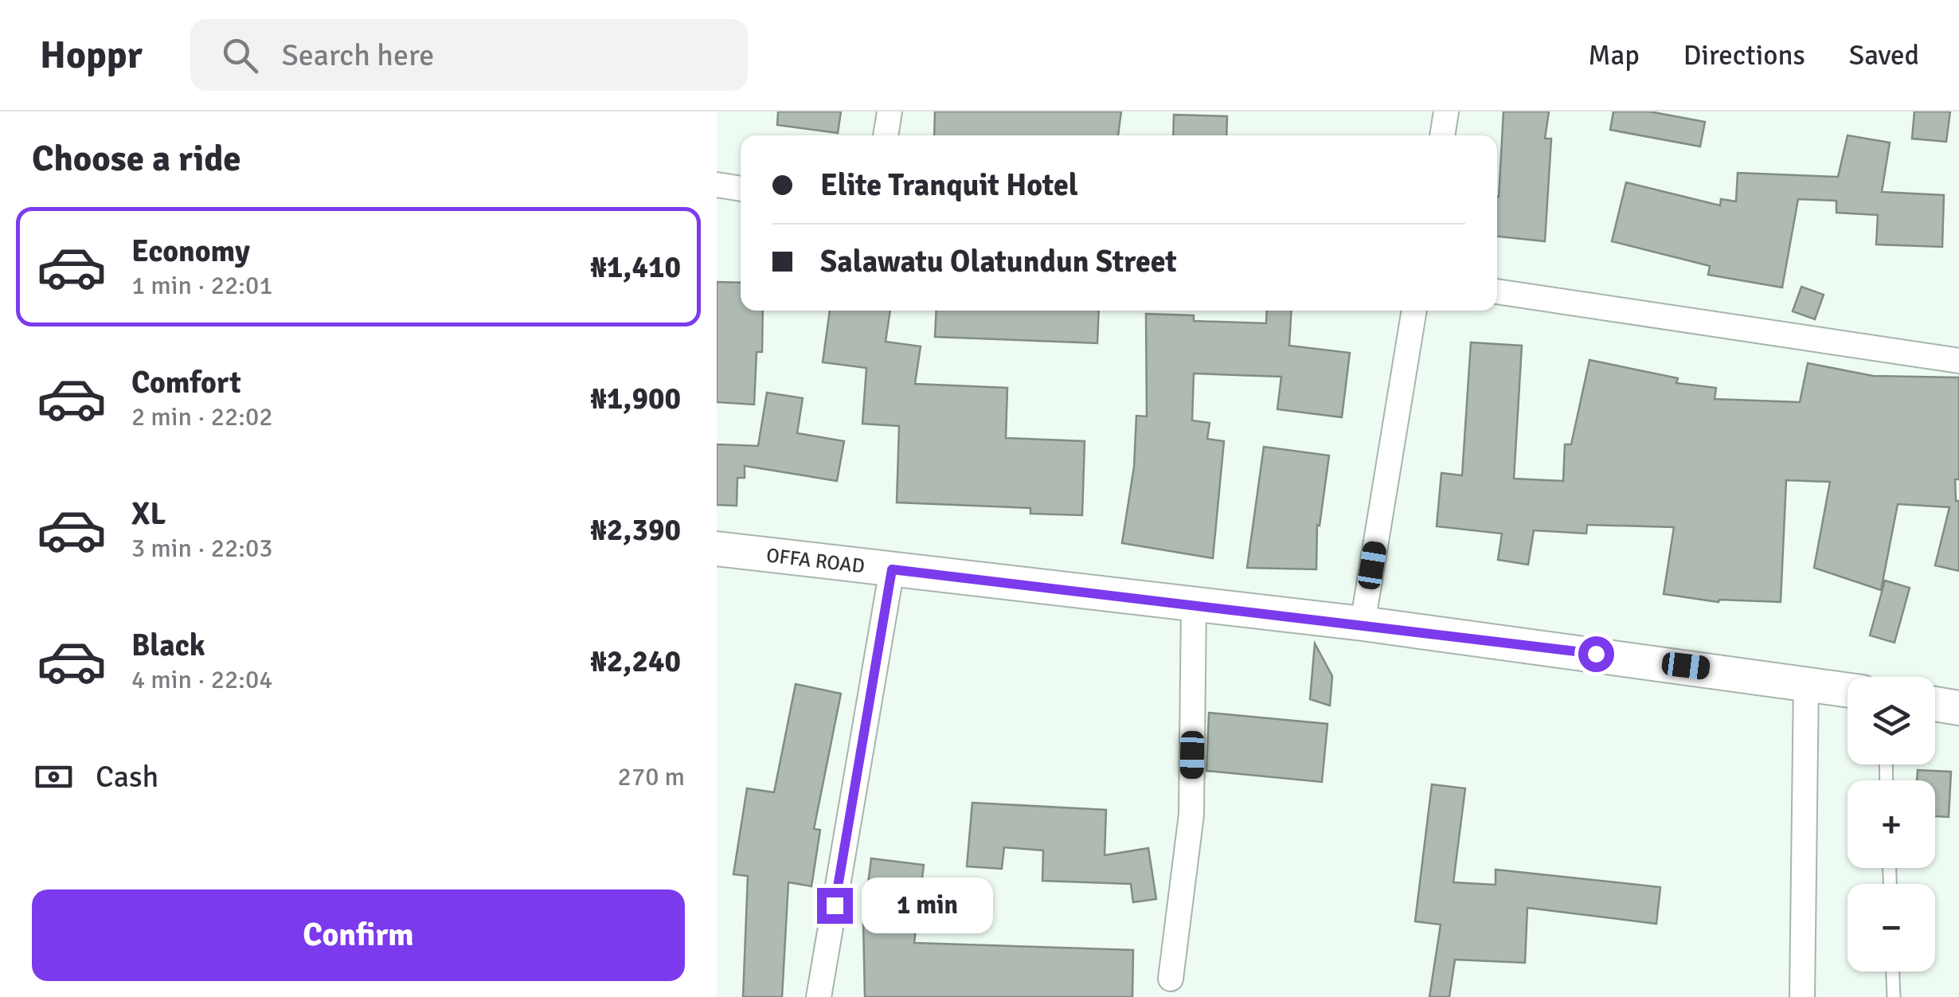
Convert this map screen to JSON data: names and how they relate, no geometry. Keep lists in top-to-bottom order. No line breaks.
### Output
{"streets":{"street":["OFFA ROAD"]},"page":{"header":"Hoppr","search":"Search here","nav":["Map","Directions","Saved"],"heading":"Choose a ride","banner":["Elite Tranquit Hotel","Salawatu Olatundun Street"],"list":[{"name":"Economy","note":"1 min · 22:01","value":"₦1,410"},{"name":"Comfort","note":"2 min · 22:02","value":"₦1,900"},{"name":"XL","note":"3 min · 22:03","value":"₦2,390"},{"name":"Black","note":"4 min · 22:04","value":"₦2,240"}],"map_buttons":["+","−"],"pay":["Cash","270 m"],"buttons":"Confirm","bubble":"1 min"}}
